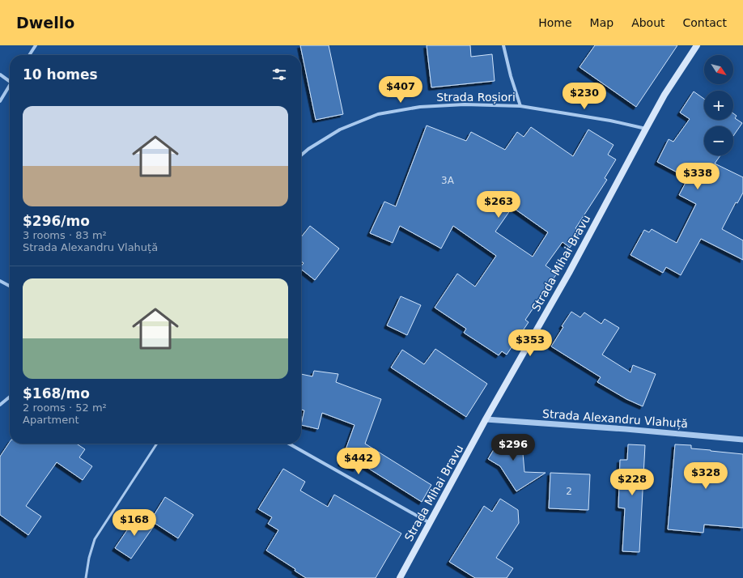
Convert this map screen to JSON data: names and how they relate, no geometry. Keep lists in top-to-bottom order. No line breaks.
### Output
{"streets":{"main road":["Strada Mihai Bravu"],"street":["Strada Roșiori","Strada Alexandru Vlahuță"]},"crossings":[["Strada Roșiori","Strada Mihai Bravu"],["Strada Mihai Bravu","Strada Alexandru Vlahuță"]],"house_numbers":["3A","2"],"north":"bottom right","page":{"header":"Dwello","nav":["Home","Map","About","Contact"],"map_buttons":["+","−"],"heading":"10 homes","price":["$407","$230","$338","$263","$353","$296","$442","$328","$228","$168"],"list":[{"name":"$296/mo","note":"3 rooms · 83 m² · Strada Alexandru Vlahuță"},{"name":"$168/mo","note":"2 rooms · 52 m² · Apartment"}]}}
